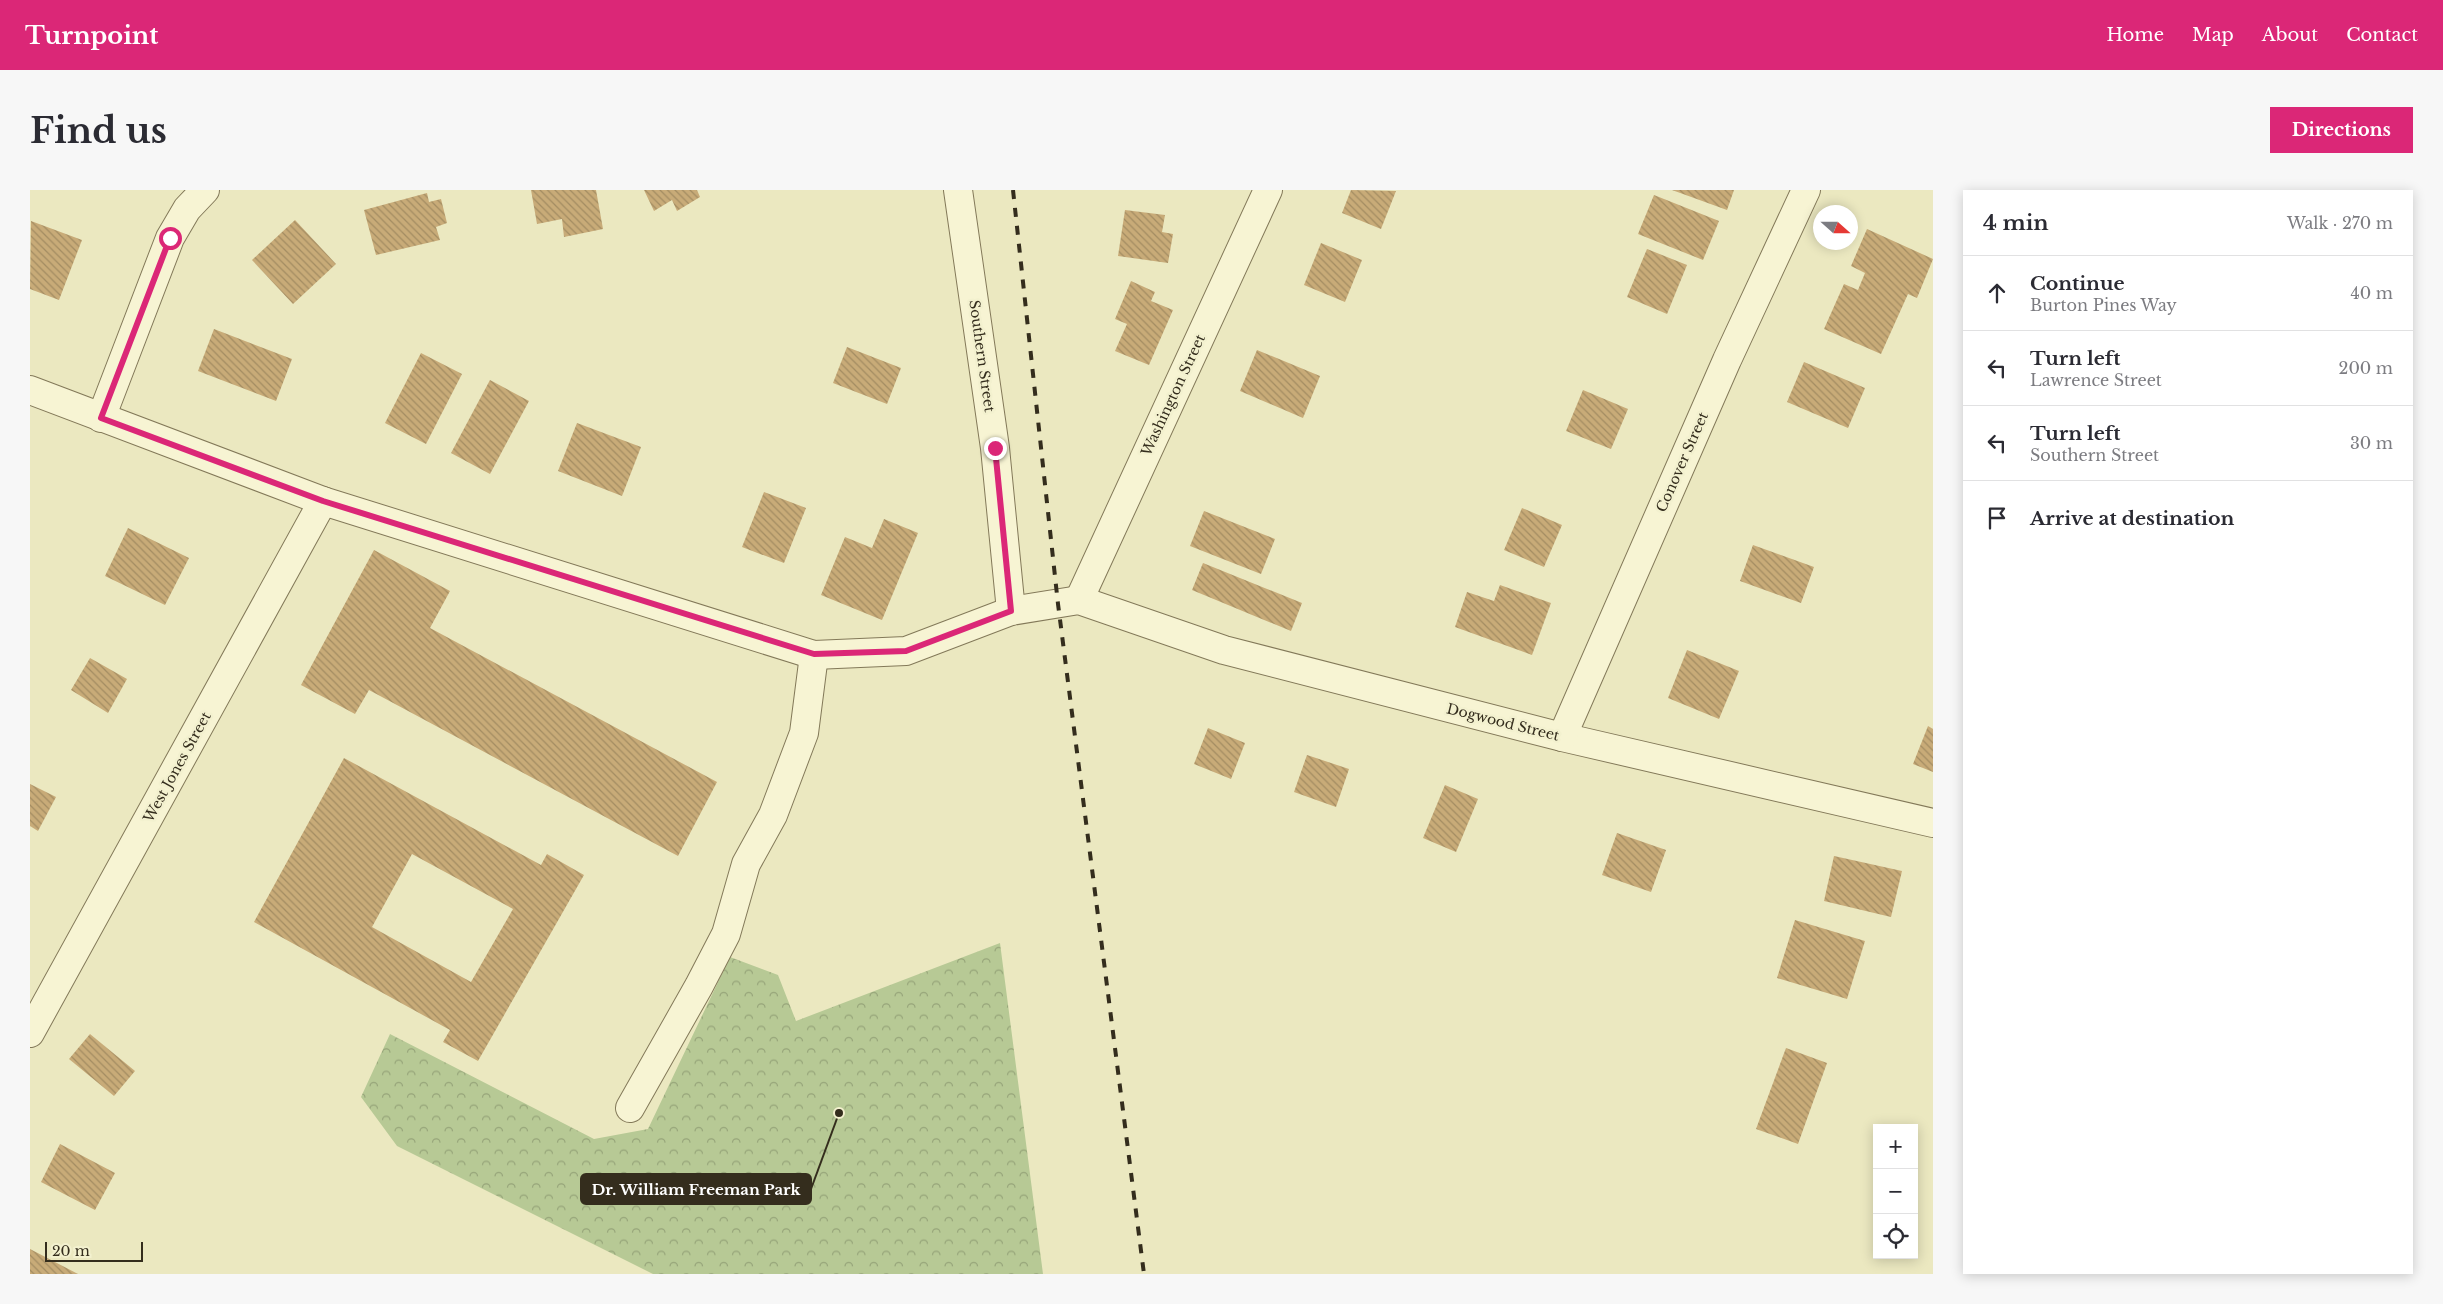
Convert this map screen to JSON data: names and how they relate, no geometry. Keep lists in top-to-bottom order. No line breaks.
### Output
{"streets":{"street":["Southern Street","Washington Street","Conover Street","Dogwood Street","West Jones Street"]},"crossings":[["Washington Street","Dogwood Street"],["Conover Street","Dogwood Street"]],"places":["Dr. William Freeman Park"],"scale_bar":"20 m","north":"right","page":{"header":"Turnpoint","nav":["Home","Map","About","Contact"],"buttons":"Directions","title":"Find us","heading":["4 min","Walk · 270 m"],"list":[["Continue","Burton Pines Way","40 m"],["Turn left","Lawrence Street","200 m"],["Turn left","Southern Street","30 m"],"Arrive at destination"],"map_buttons":["+","−"],"scale":"20 m"}}
